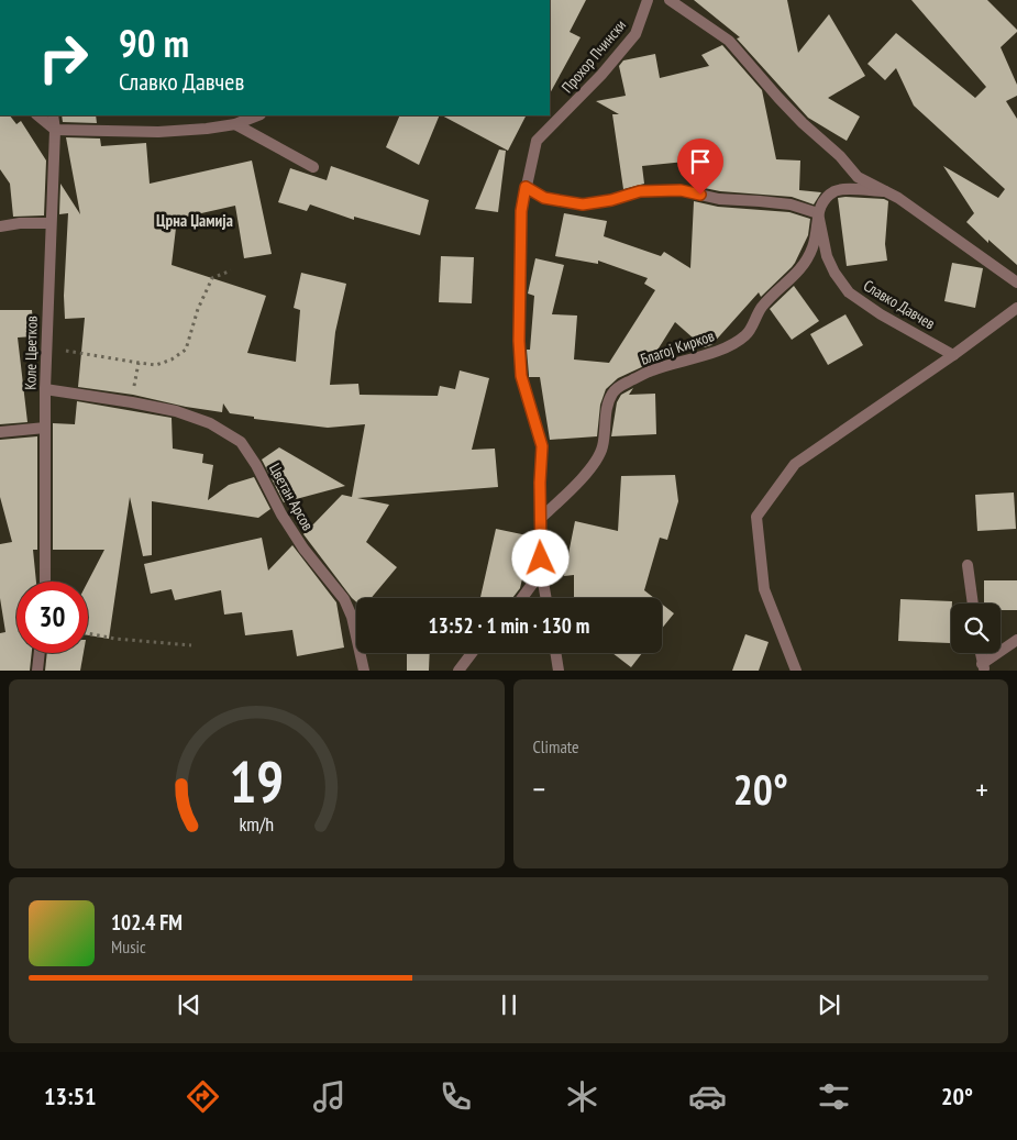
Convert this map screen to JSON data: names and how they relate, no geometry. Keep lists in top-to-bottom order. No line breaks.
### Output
{"streets":{"street":["Прохор Пчински","Славко Давчев","Благој Кирков","Коле Цветков","Цветан Арсов"]},"crossings":[["Прохор Пчински","Благој Кирков"],["Славко Давчев","Благој Кирков"],["Коле Цветков","Цветан Арсов"]],"districts":["Црна Џамија"],"page":{"turn":["90 m","Славко Давчев"],"limit":"30","trip":"13:52 · 1 min · 130 m","tile":"Climate","heat":["−","20°","+"],"song":["102.4 FM","Music"],"tabs":["13:51","20°"],"gauge":["19","km/h"]}}
